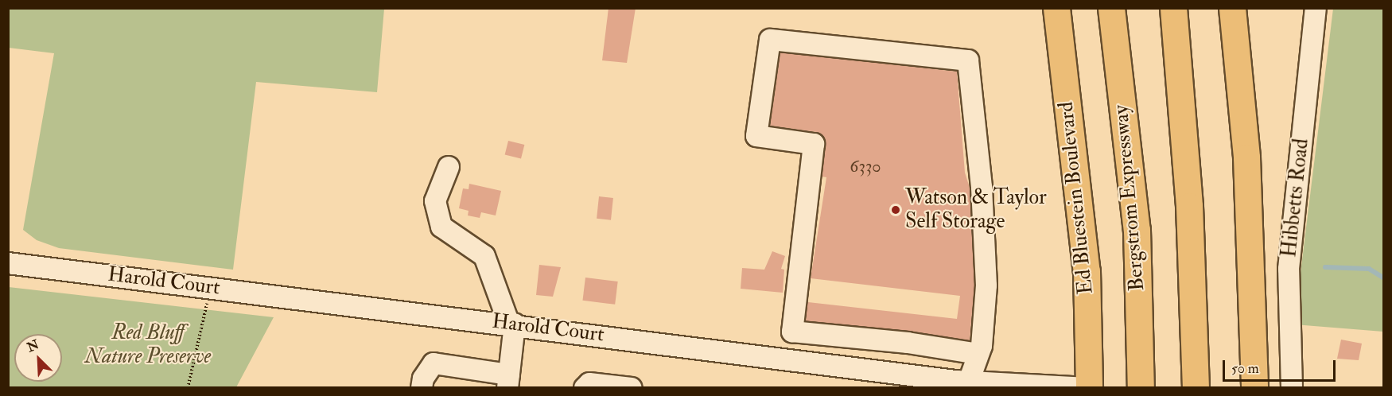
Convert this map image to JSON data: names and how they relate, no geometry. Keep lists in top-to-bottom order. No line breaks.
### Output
{"streets":{"main road":["Ed Bluestein Boulevard","Bergstrom Expressway"],"street":["Hibbetts Road","Harold Court"]},"crossings":[["Ed Bluestein Boulevard","Harold Court"]],"parks":["Red Bluff Nature Preserve"],"places":["Watson & Taylor Self Storage"],"house_numbers":["6330"],"scale_bar":"50 m","north":"top left"}
